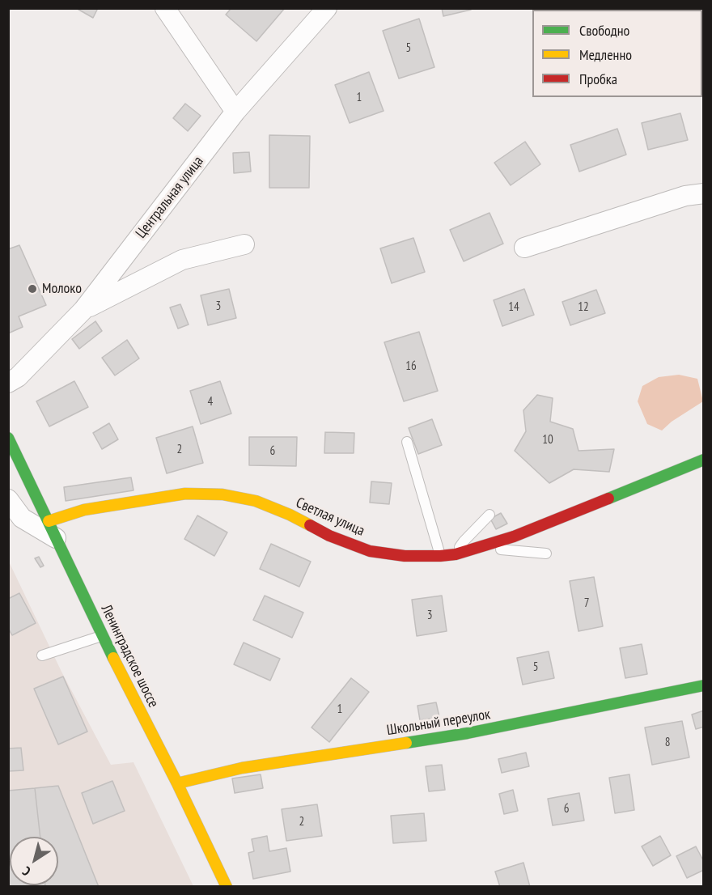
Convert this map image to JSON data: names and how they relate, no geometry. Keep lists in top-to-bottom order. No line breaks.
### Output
{"streets":{"street":["Центральная улица","Светлая улица","Ленинградское шоссе","Школьный переулок"]},"crossings":[["Светлая улица","Ленинградское шоссе"],["Ленинградское шоссе","Школьный переулок"]],"places":["Молоко"],"house_numbers":["5","1","3","14","12","16","4","10","2","6","7","3","5","1","8","6","2"],"legend":["Свободно","Медленно","Пробка"],"north":"bottom left"}
